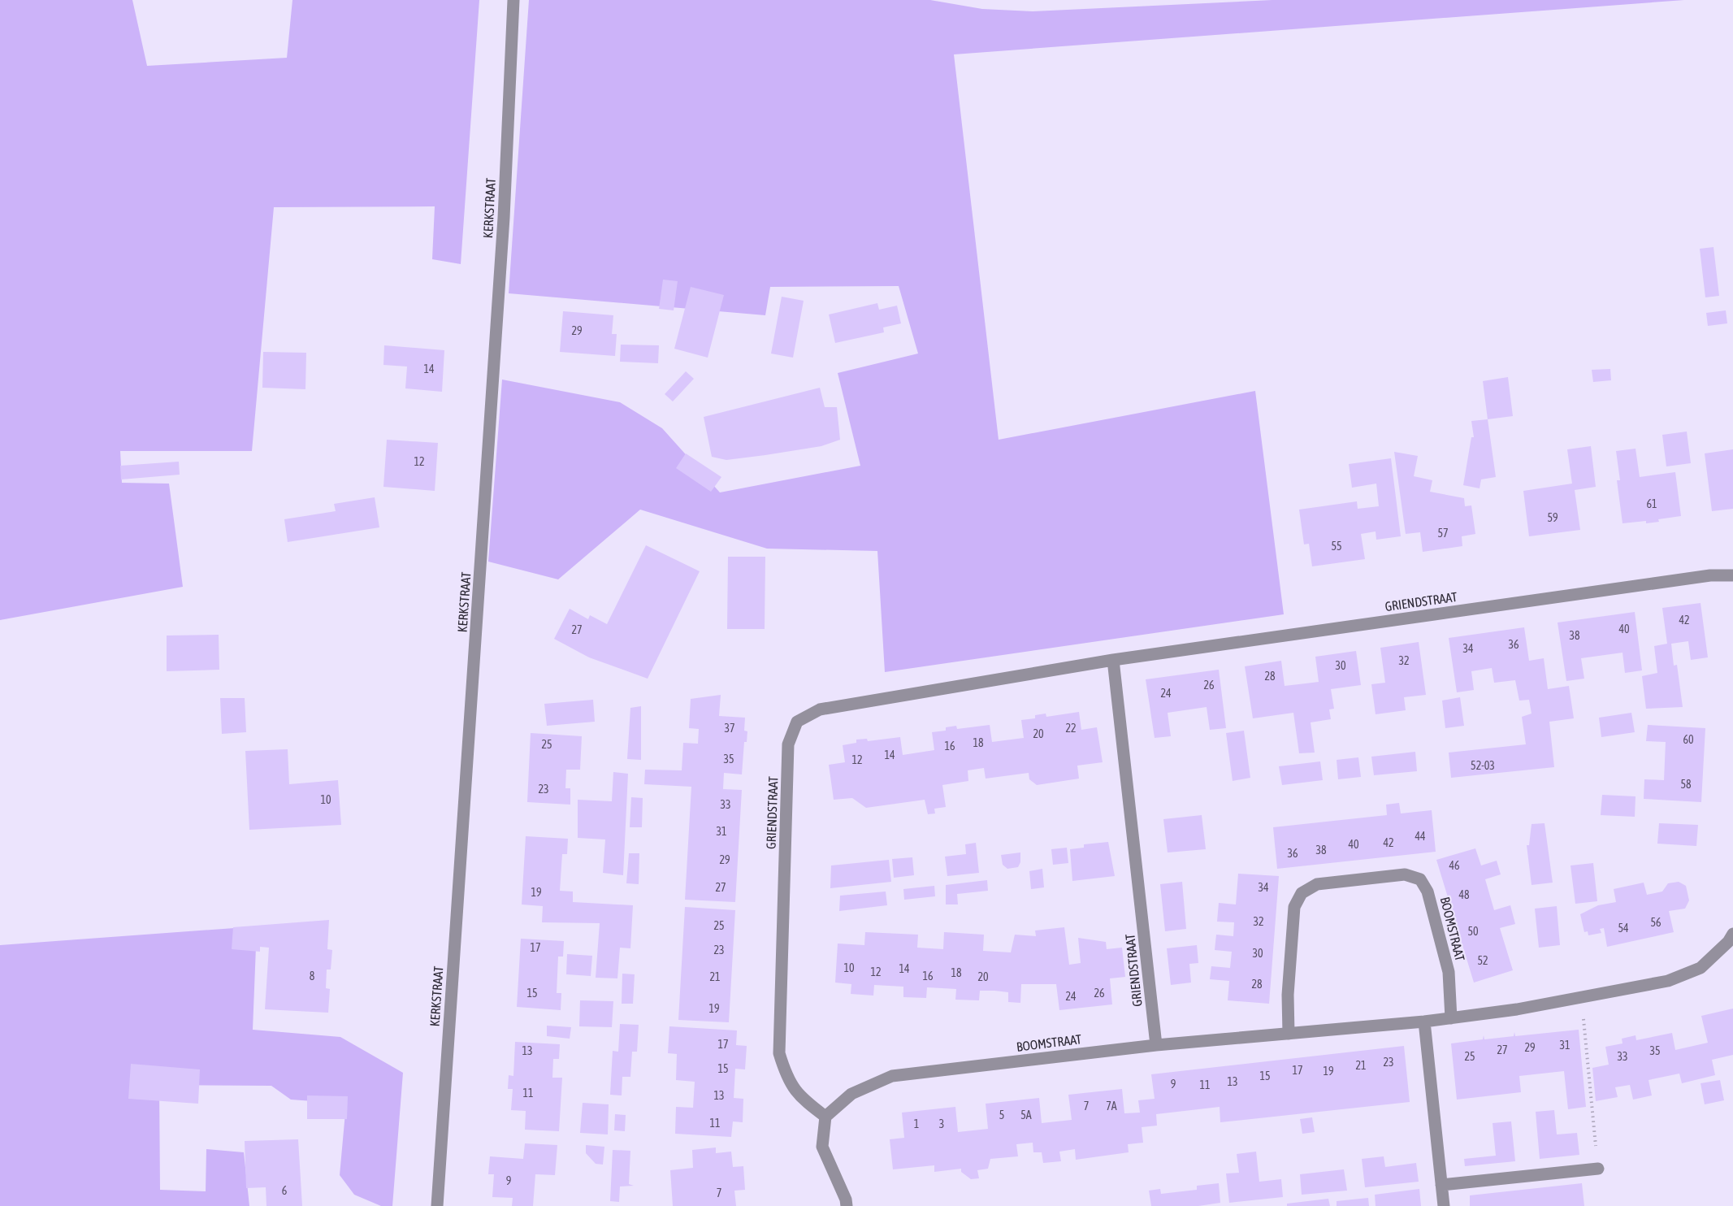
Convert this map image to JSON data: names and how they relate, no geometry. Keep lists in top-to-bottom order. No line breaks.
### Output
{"streets":{"street":["KERKSTRAAT","GRIENDSTRAAT","BOOMSTRAAT"]},"crossings":[["GRIENDSTRAAT","BOOMSTRAAT"]],"house_numbers":["29","14","12","61","59","57","55","42","40","27","38","36","34","32","30","28","26","24","37","22","20","60","18","25","16","14","35","12","52-03","58","23","10","33","31","44","42","40","38","36","29","46","27","34","19","48","32","56","25","54","50","17","23","30","52","10","14","12","18","8","16","21","20","28","15","26","24","19","17","31","29","27","13","35","25","33","23","21","15","17","19","15","13","9","11","11","13","7","7A","5","5A","11","1","3","9","6","7"]}
